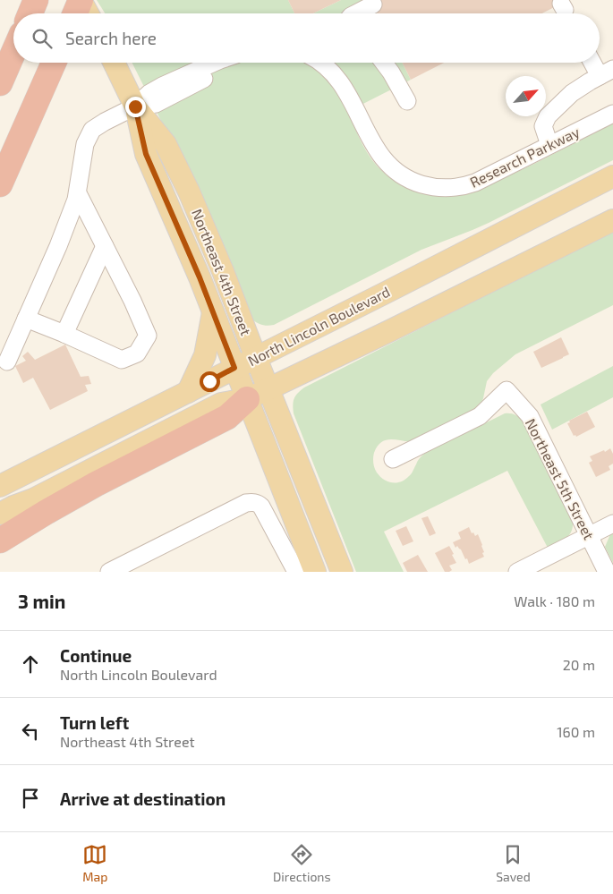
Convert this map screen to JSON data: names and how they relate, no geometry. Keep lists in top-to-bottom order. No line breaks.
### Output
{"streets":{"main road":["Northeast 4th Street","North Lincoln Boulevard"],"street":["Research Parkway","Northeast 5th Street"]},"crossings":[["Northeast 4th Street","North Lincoln Boulevard"]],"north":"top right","page":{"search":"Search here","heading":["3 min","Walk · 180 m"],"list":[["Continue","North Lincoln Boulevard","20 m"],["Turn left","Northeast 4th Street","160 m"],"Arrive at destination"],"nav":["Map","Directions","Saved"]}}
